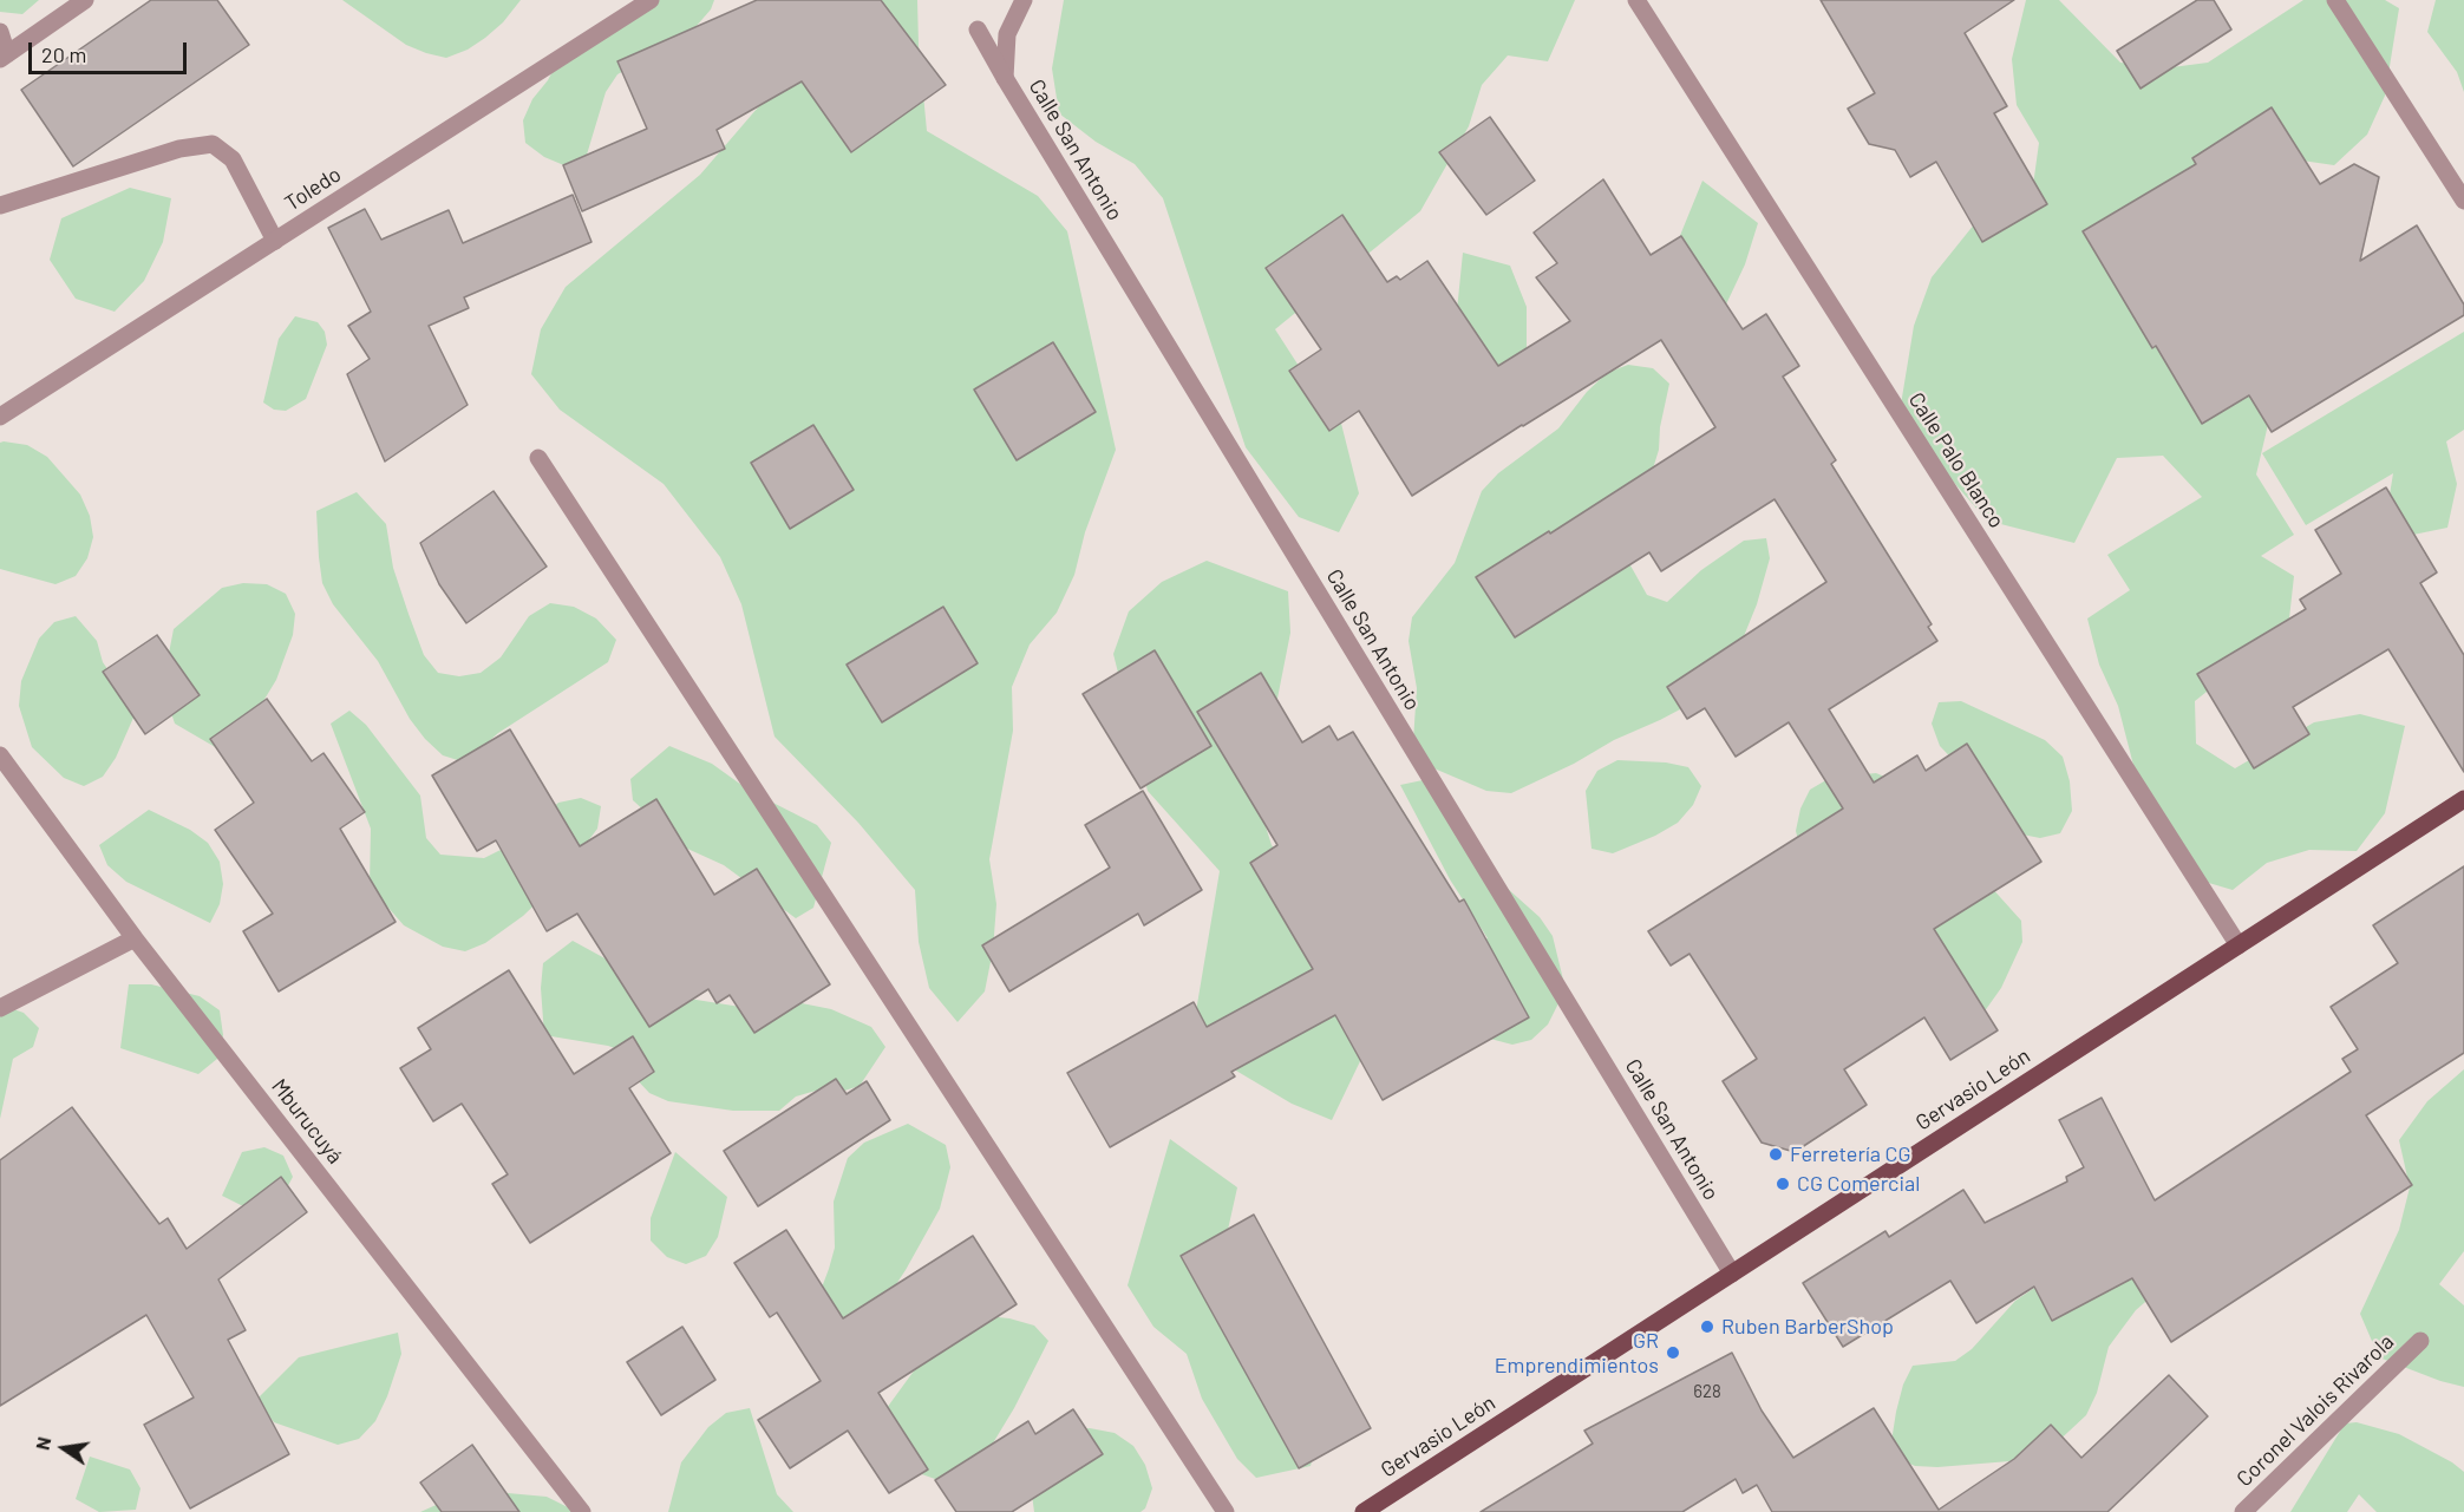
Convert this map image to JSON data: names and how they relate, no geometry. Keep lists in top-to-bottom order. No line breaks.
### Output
{"streets":{"main road":["Gervasio León"],"street":["Calle San Antonio","Toledo","Calle Palo Blanco","Mburucuyá","Coronel Valois Rivarola"]},"crossings":[["Calle San Antonio","Gervasio León"],["Calle Palo Blanco","Gervasio León"]],"places":["Ferretería CG","CG Comercial","Ruben BarberShop","GR Emprendimientos"],"house_numbers":["628"],"scale_bar":"20 m","north":"left"}
